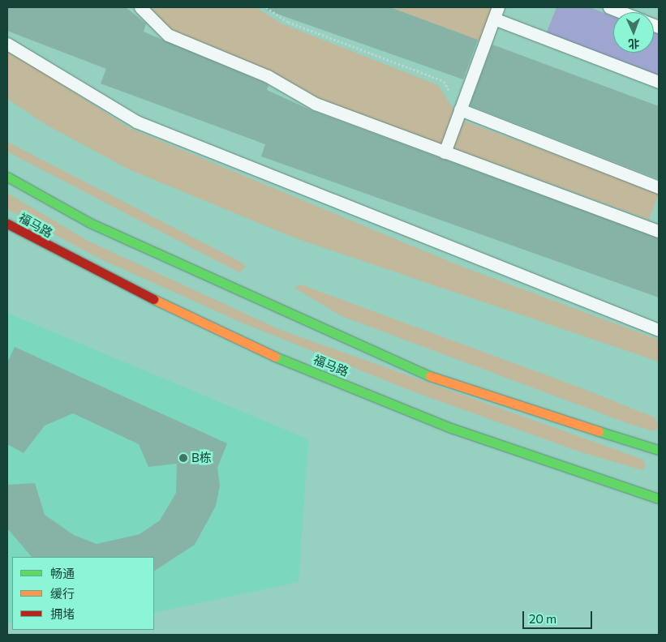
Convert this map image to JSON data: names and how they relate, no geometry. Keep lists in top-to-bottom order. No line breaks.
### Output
{"streets":{"main road":["福马路"]},"places":["B栋"],"legend":["畅通","缓行","拥堵"],"scale_bar":"20 m","north":"bottom"}
